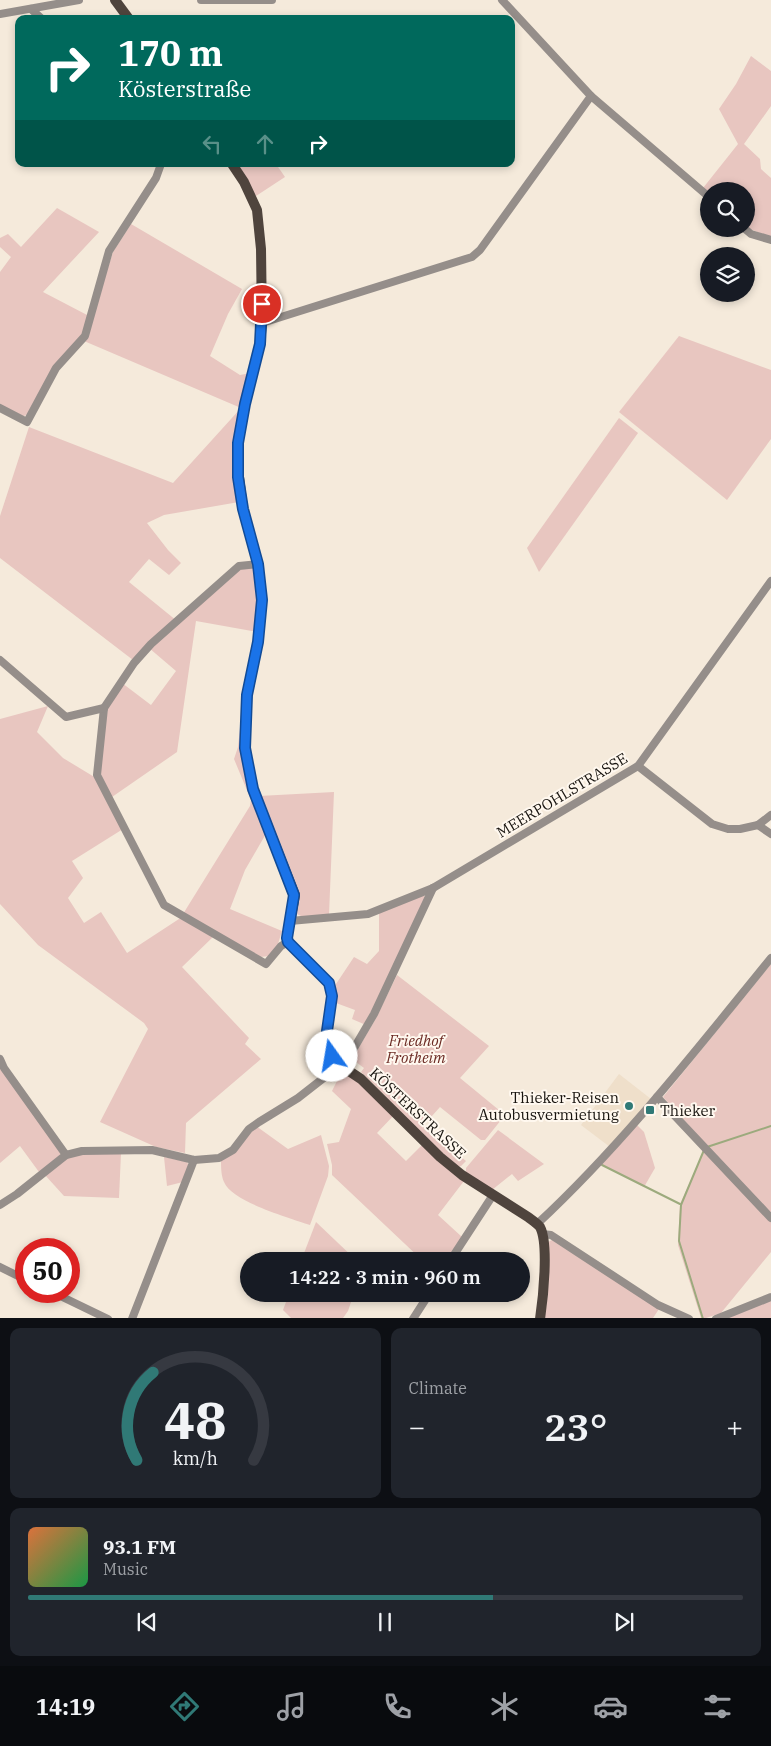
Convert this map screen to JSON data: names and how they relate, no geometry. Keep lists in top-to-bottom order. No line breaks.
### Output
{"streets":{"main road":["KÖSTERSTRASSE"],"street":["MEERPOHLSTRASSE"]},"parks":["Friedhof Frotheim"],"places":{"other":["Thieker-Reisen Autobusvermietung"],"transit":["Thieker"]},"page":{"turn":["170 m","Kösterstraße"],"limit":"50","trip":"14:22 · 3 min · 960 m","tile":"Climate","heat":["−","23°","+"],"song":["93.1 FM","Music"],"tabs":"14:19","gauge":["48","km/h"]}}
